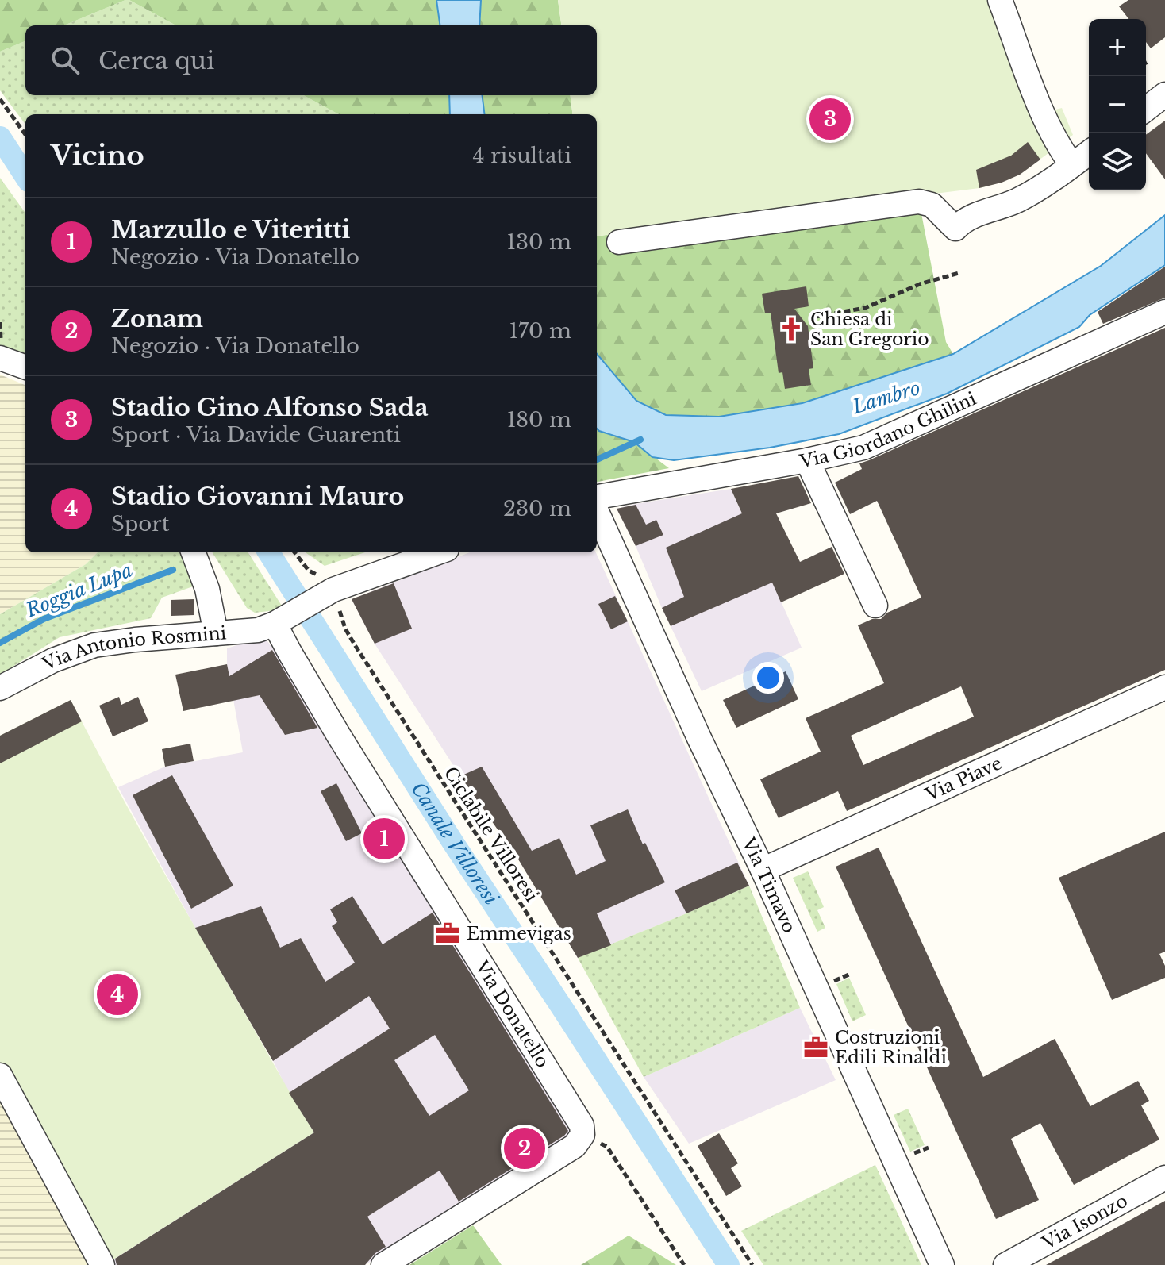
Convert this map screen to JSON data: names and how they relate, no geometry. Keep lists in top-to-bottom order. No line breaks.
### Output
{"streets":{"street":["Via Giordano Ghilini","Via Antonio Rosmini","Via Piave","Via Timavo","Via Donatello","Via Isonzo"],"path":["Ciclabile Villoresi"]},"crossings":[["Via Antonio Rosmini","Via Donatello"],["Via Piave","Via Timavo"]],"water":["Lambro","Roggia Lupa","Canale Villoresi"],"places":{"church":["Chiesa di San Gregorio"],"office":["Emmevigas","Costruzioni Edili Rinaldi"]},"page":{"map_buttons":["+","−"],"search":"Cerca qui","pins":["3","1","4","2"],"heading":["Vicino","4 risultati"],"list":[{"mark":"1","name":"Marzullo e Viteritti","note":"Negozio · Via Donatello","value":"130 m"},{"mark":"2","name":"Zonam","note":"Negozio · Via Donatello","value":"170 m"},{"mark":"3","name":"Stadio Gino Alfonso Sada","note":"Sport · Via Davide Guarenti","value":"180 m"},{"mark":"4","name":"Stadio Giovanni Mauro","note":"Sport","value":"230 m"}]}}
